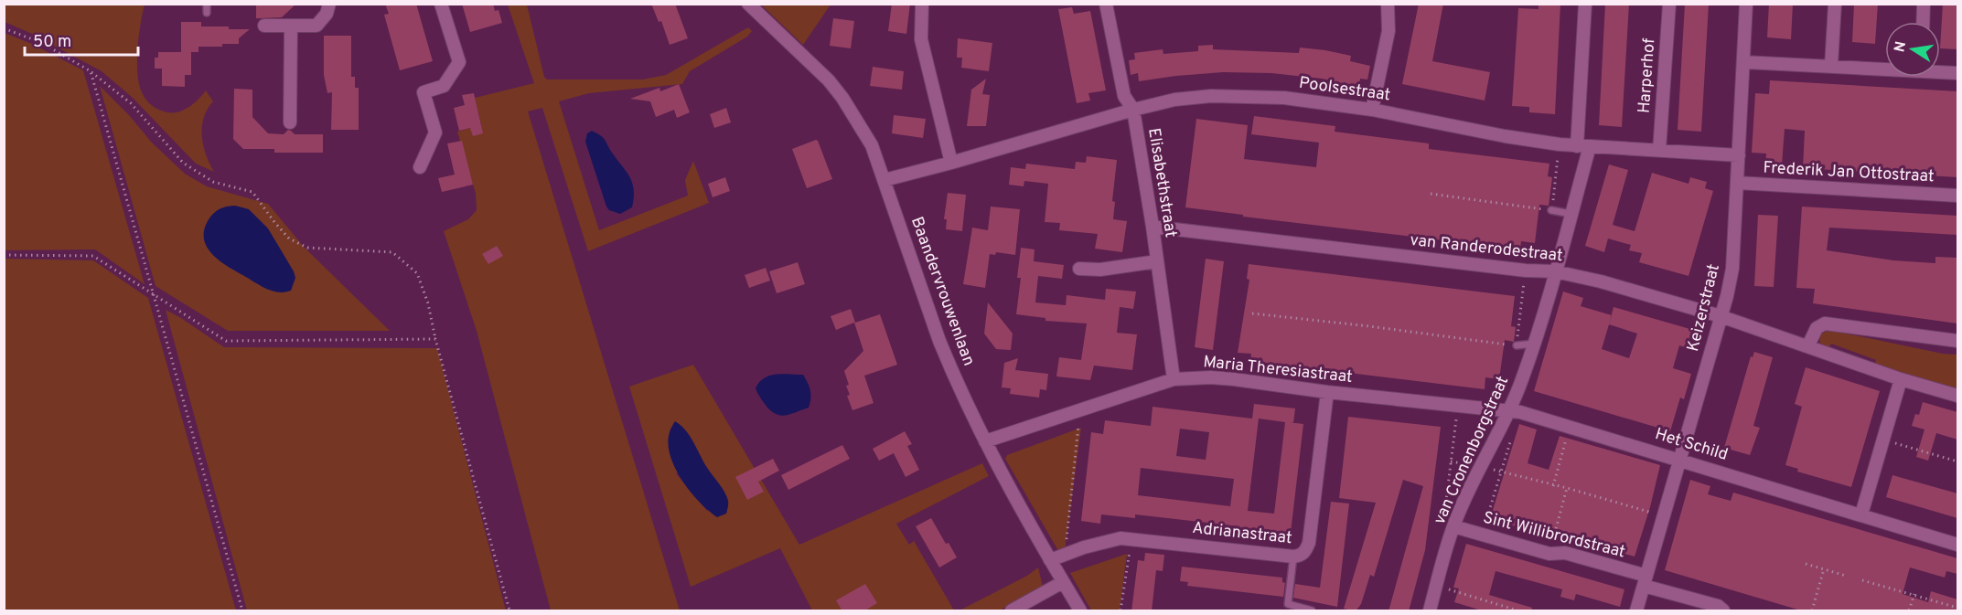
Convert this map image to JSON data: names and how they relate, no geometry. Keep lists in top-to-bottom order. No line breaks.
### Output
{"streets":{"street":["Harperhof","Poolsestraat","Frederik Jan Ottostraat","Elisabethstraat","van Randerodestraat","Baandervrouwenlaan","Keizerstraat","Maria Theresiastraat","Het Schild","van Cronenborgstraat","Adrianastraat","Sint Willibrordstraat"]},"crossings":[["Harperhof","Poolsestraat"],["Poolsestraat","Elisabethstraat"],["Poolsestraat","Baandervrouwenlaan"],["Poolsestraat","Keizerstraat"],["Poolsestraat","van Cronenborgstraat"],["Frederik Jan Ottostraat","Keizerstraat"],["Elisabethstraat","van Randerodestraat"],["Elisabethstraat","Maria Theresiastraat"],["van Randerodestraat","Keizerstraat"],["van Randerodestraat","van Cronenborgstraat"],["Baandervrouwenlaan","Maria Theresiastraat"],["Baandervrouwenlaan","Adrianastraat"],["Keizerstraat","Het Schild"],["Keizerstraat","Sint Willibrordstraat"],["Maria Theresiastraat","Het Schild"],["Maria Theresiastraat","van Cronenborgstraat"],["Maria Theresiastraat","Adrianastraat"],["Het Schild","van Cronenborgstraat"],["van Cronenborgstraat","Sint Willibrordstraat"]],"scale_bar":"50 m","north":"left"}
